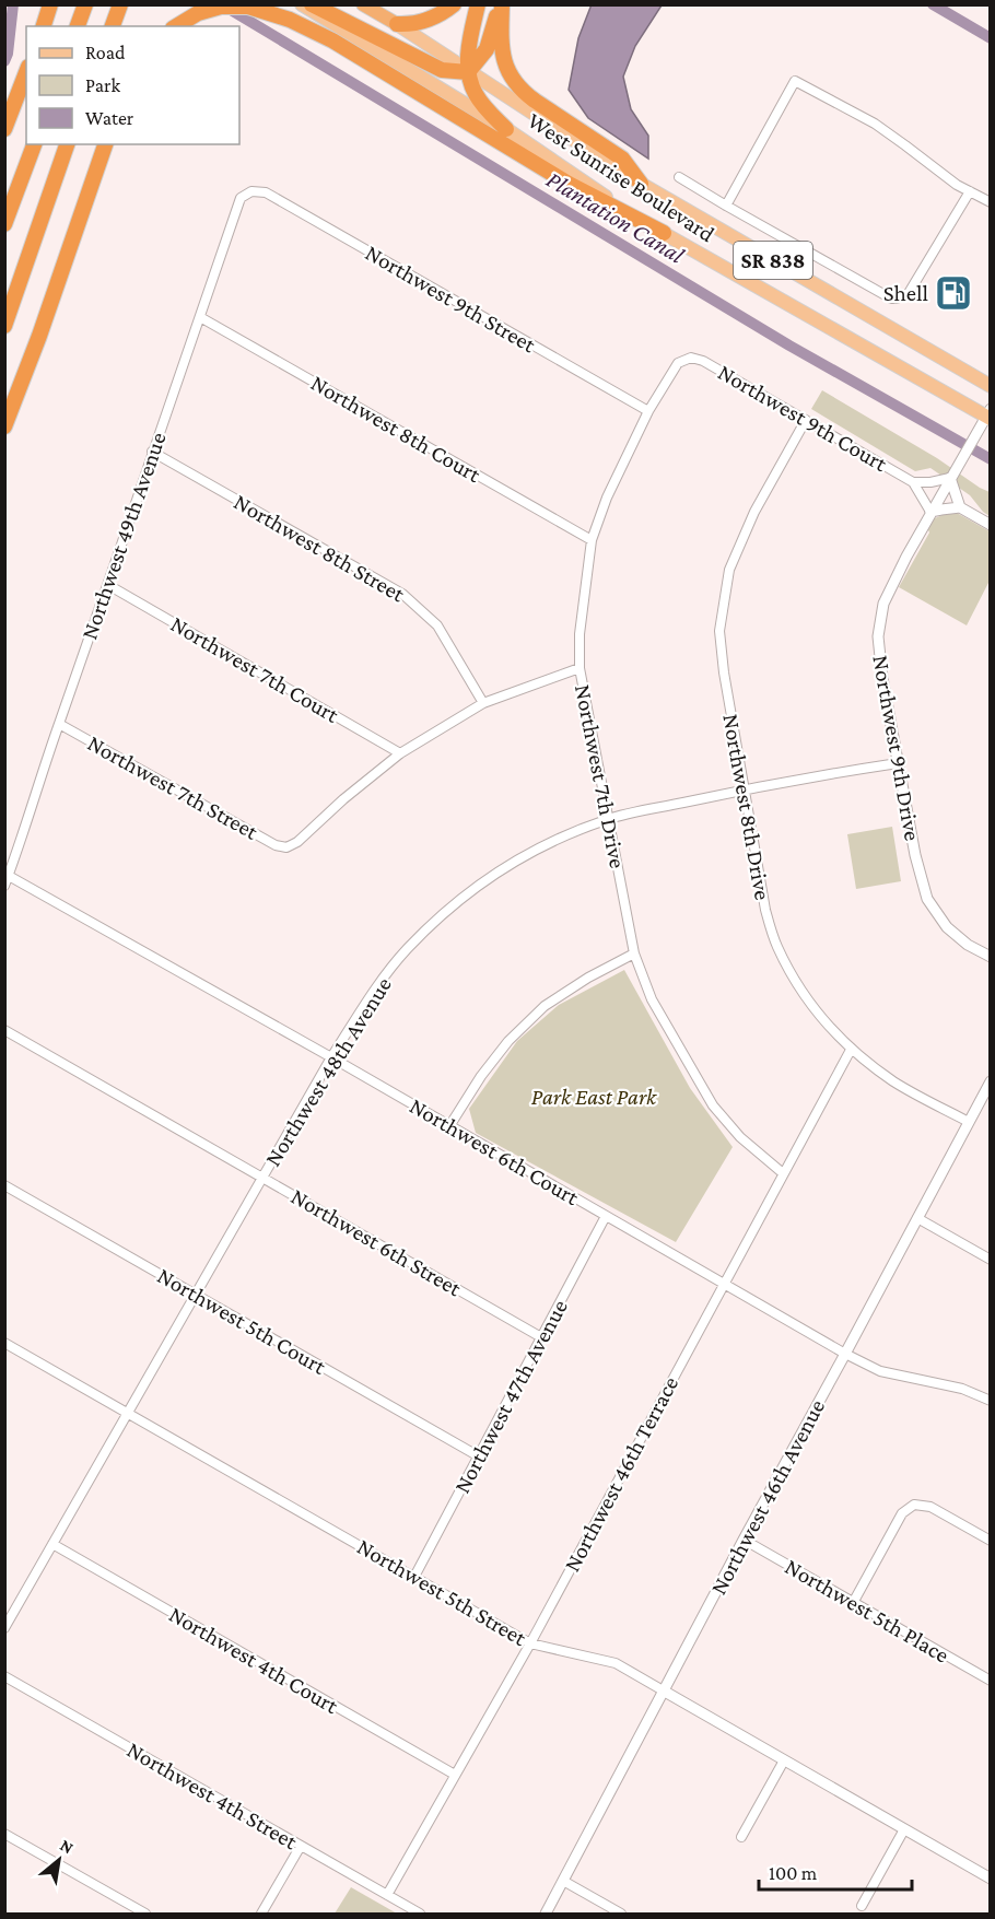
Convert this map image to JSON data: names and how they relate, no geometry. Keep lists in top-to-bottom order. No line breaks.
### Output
{"streets":{"highway":["West Sunrise Boulevard","SR 838"],"street":["Northwest 9th Street","Northwest 9th Court","Northwest 8th Court","Northwest 49th Avenue","Northwest 8th Street","Northwest 7th Court","Northwest 9th Drive","Northwest 7th Drive","Northwest 7th Street","Northwest 8th Drive","Northwest 48th Avenue","Northwest 6th Court","Northwest 6th Street","Northwest 5th Court","Northwest 47th Avenue","Northwest 46th Terrace","Northwest 46th Avenue","Northwest 5th Street","Northwest 5th Place","Northwest 4th Court","Northwest 4th Street"]},"crossings":[["West Sunrise Boulevard","Northwest 9th Drive"],["Northwest 9th Street","Northwest 49th Avenue"],["Northwest 9th Street","Northwest 7th Drive"],["Northwest 9th Court","Northwest 9th Drive"],["Northwest 9th Court","Northwest 7th Drive"],["Northwest 9th Court","Northwest 8th Drive"],["Northwest 8th Court","Northwest 49th Avenue"],["Northwest 8th Court","Northwest 7th Drive"],["Northwest 49th Avenue","Northwest 8th Street"],["Northwest 49th Avenue","Northwest 7th Court"],["Northwest 49th Avenue","Northwest 7th Street"],["Northwest 49th Avenue","Northwest 6th Court"],["Northwest 7th Court","Northwest 7th Street"],["Northwest 9th Drive","Northwest 48th Avenue"],["Northwest 7th Drive","Northwest 48th Avenue"],["Northwest 7th Drive","Northwest 46th Terrace"],["Northwest 8th Drive","Northwest 48th Avenue"],["Northwest 8th Drive","Northwest 46th Terrace"],["Northwest 8th Drive","Northwest 46th Avenue"],["Northwest 48th Avenue","Northwest 6th Court"],["Northwest 48th Avenue","Northwest 6th Street"],["Northwest 48th Avenue","Northwest 5th Court"],["Northwest 48th Avenue","Northwest 5th Street"],["Northwest 48th Avenue","Northwest 4th Court"],["Northwest 6th Court","Northwest 47th Avenue"],["Northwest 6th Court","Northwest 46th Terrace"],["Northwest 6th Court","Northwest 46th Avenue"],["Northwest 6th Street","Northwest 47th Avenue"],["Northwest 5th Court","Northwest 47th Avenue"],["Northwest 47th Avenue","Northwest 5th Street"],["Northwest 46th Terrace","Northwest 5th Street"],["Northwest 46th Terrace","Northwest 4th Court"],["Northwest 46th Terrace","Northwest 4th Street"],["Northwest 46th Avenue","Northwest 5th Street"],["Northwest 46th Avenue","Northwest 5th Place"]],"water":["Plantation Canal"],"parks":["Park East Park"],"places":{"fuel station":["Shell"]},"legend":["Road","Park","Water"],"scale_bar":"100 m","north":"top right"}
